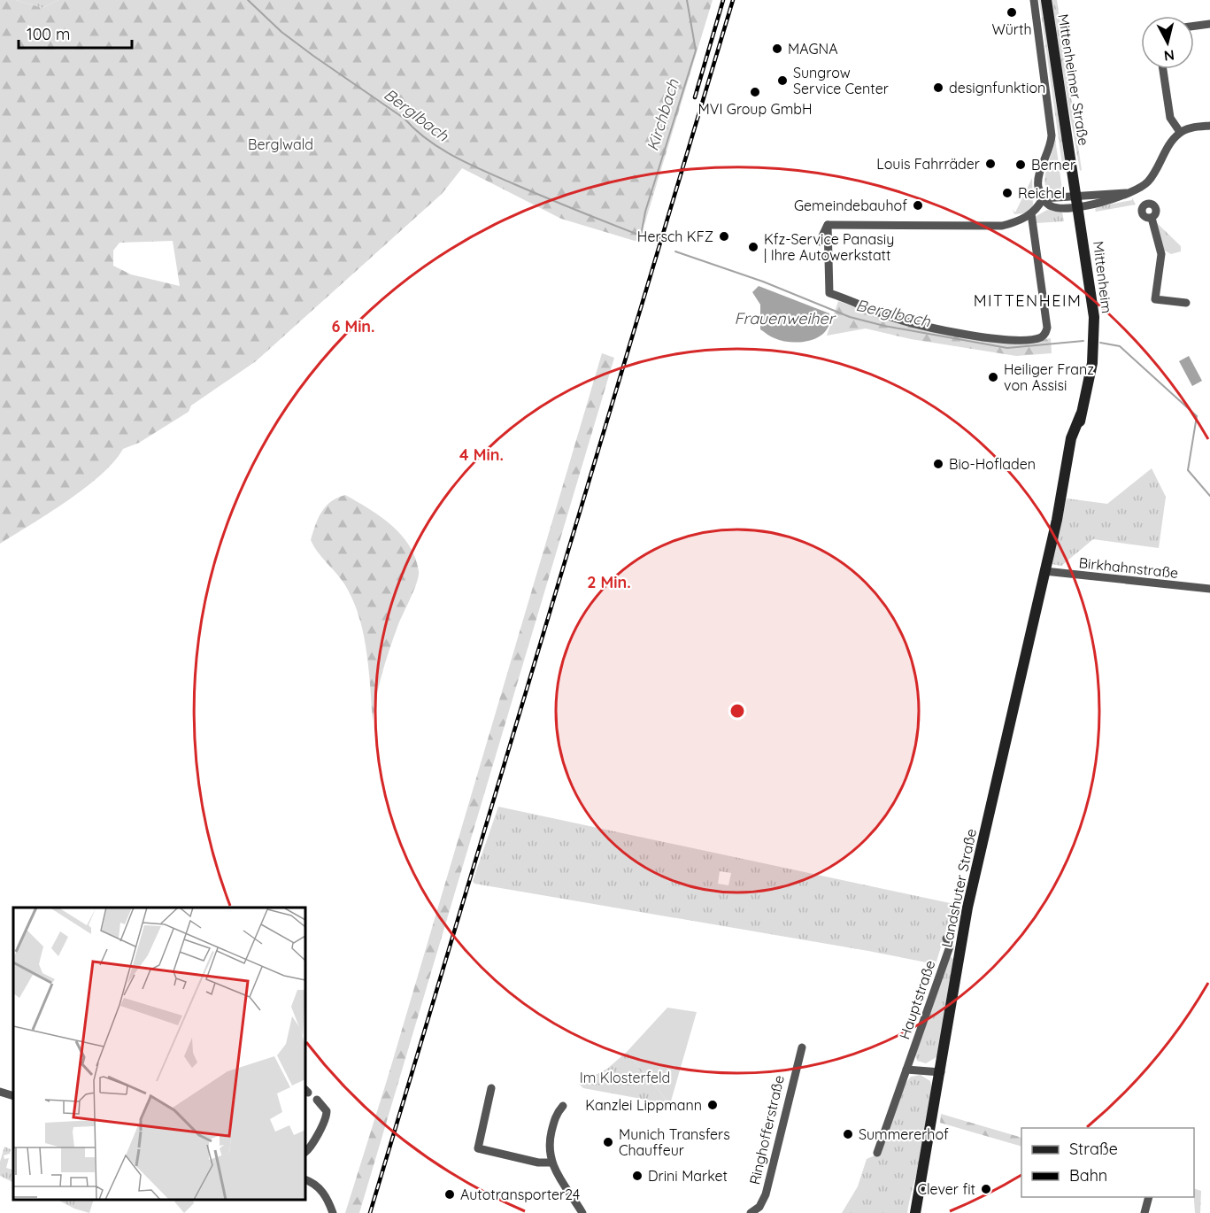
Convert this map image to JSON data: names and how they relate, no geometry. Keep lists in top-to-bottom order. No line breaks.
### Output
{"streets":{"main road":["Mittenheimer Straße","Mittenheim","Landshuter Straße"],"street":["Birkhahnstraße","Hauptstraße","Ringhofferstraße"]},"crossings":[["Mittenheimer Straße","Mittenheim"],["Mittenheim","Birkhahnstraße"],["Mittenheim","Landshuter Straße"],["Birkhahnstraße","Landshuter Straße"]],"districts":["MITTENHEIM"],"water":["Berglbach","Kirchbach","Frauenweiher"],"parks":["Berglwald","Im Klosterfeld"],"places":["Würth","MAGNA","Sungrow Service Center","designfunktion","MVI Group GmbH","Louis Fahrräder","Berner","Reichel","Gemeindebauhof","Hersch KFZ","Kfz-Service Panasiy | Ihre Autowerkstatt","Heiliger Franz von Assisi","Bio-Hofladen","Kanzlei Lippmann","Summererhof","Munich Transfers Chauffeur","Drini Market","Clever fit","Autotransporter24"],"legend":["Straße","Bahn"],"scale_bar":"100 m","north":"bottom","rings":["6 Min.","4 Min.","2 Min."]}
